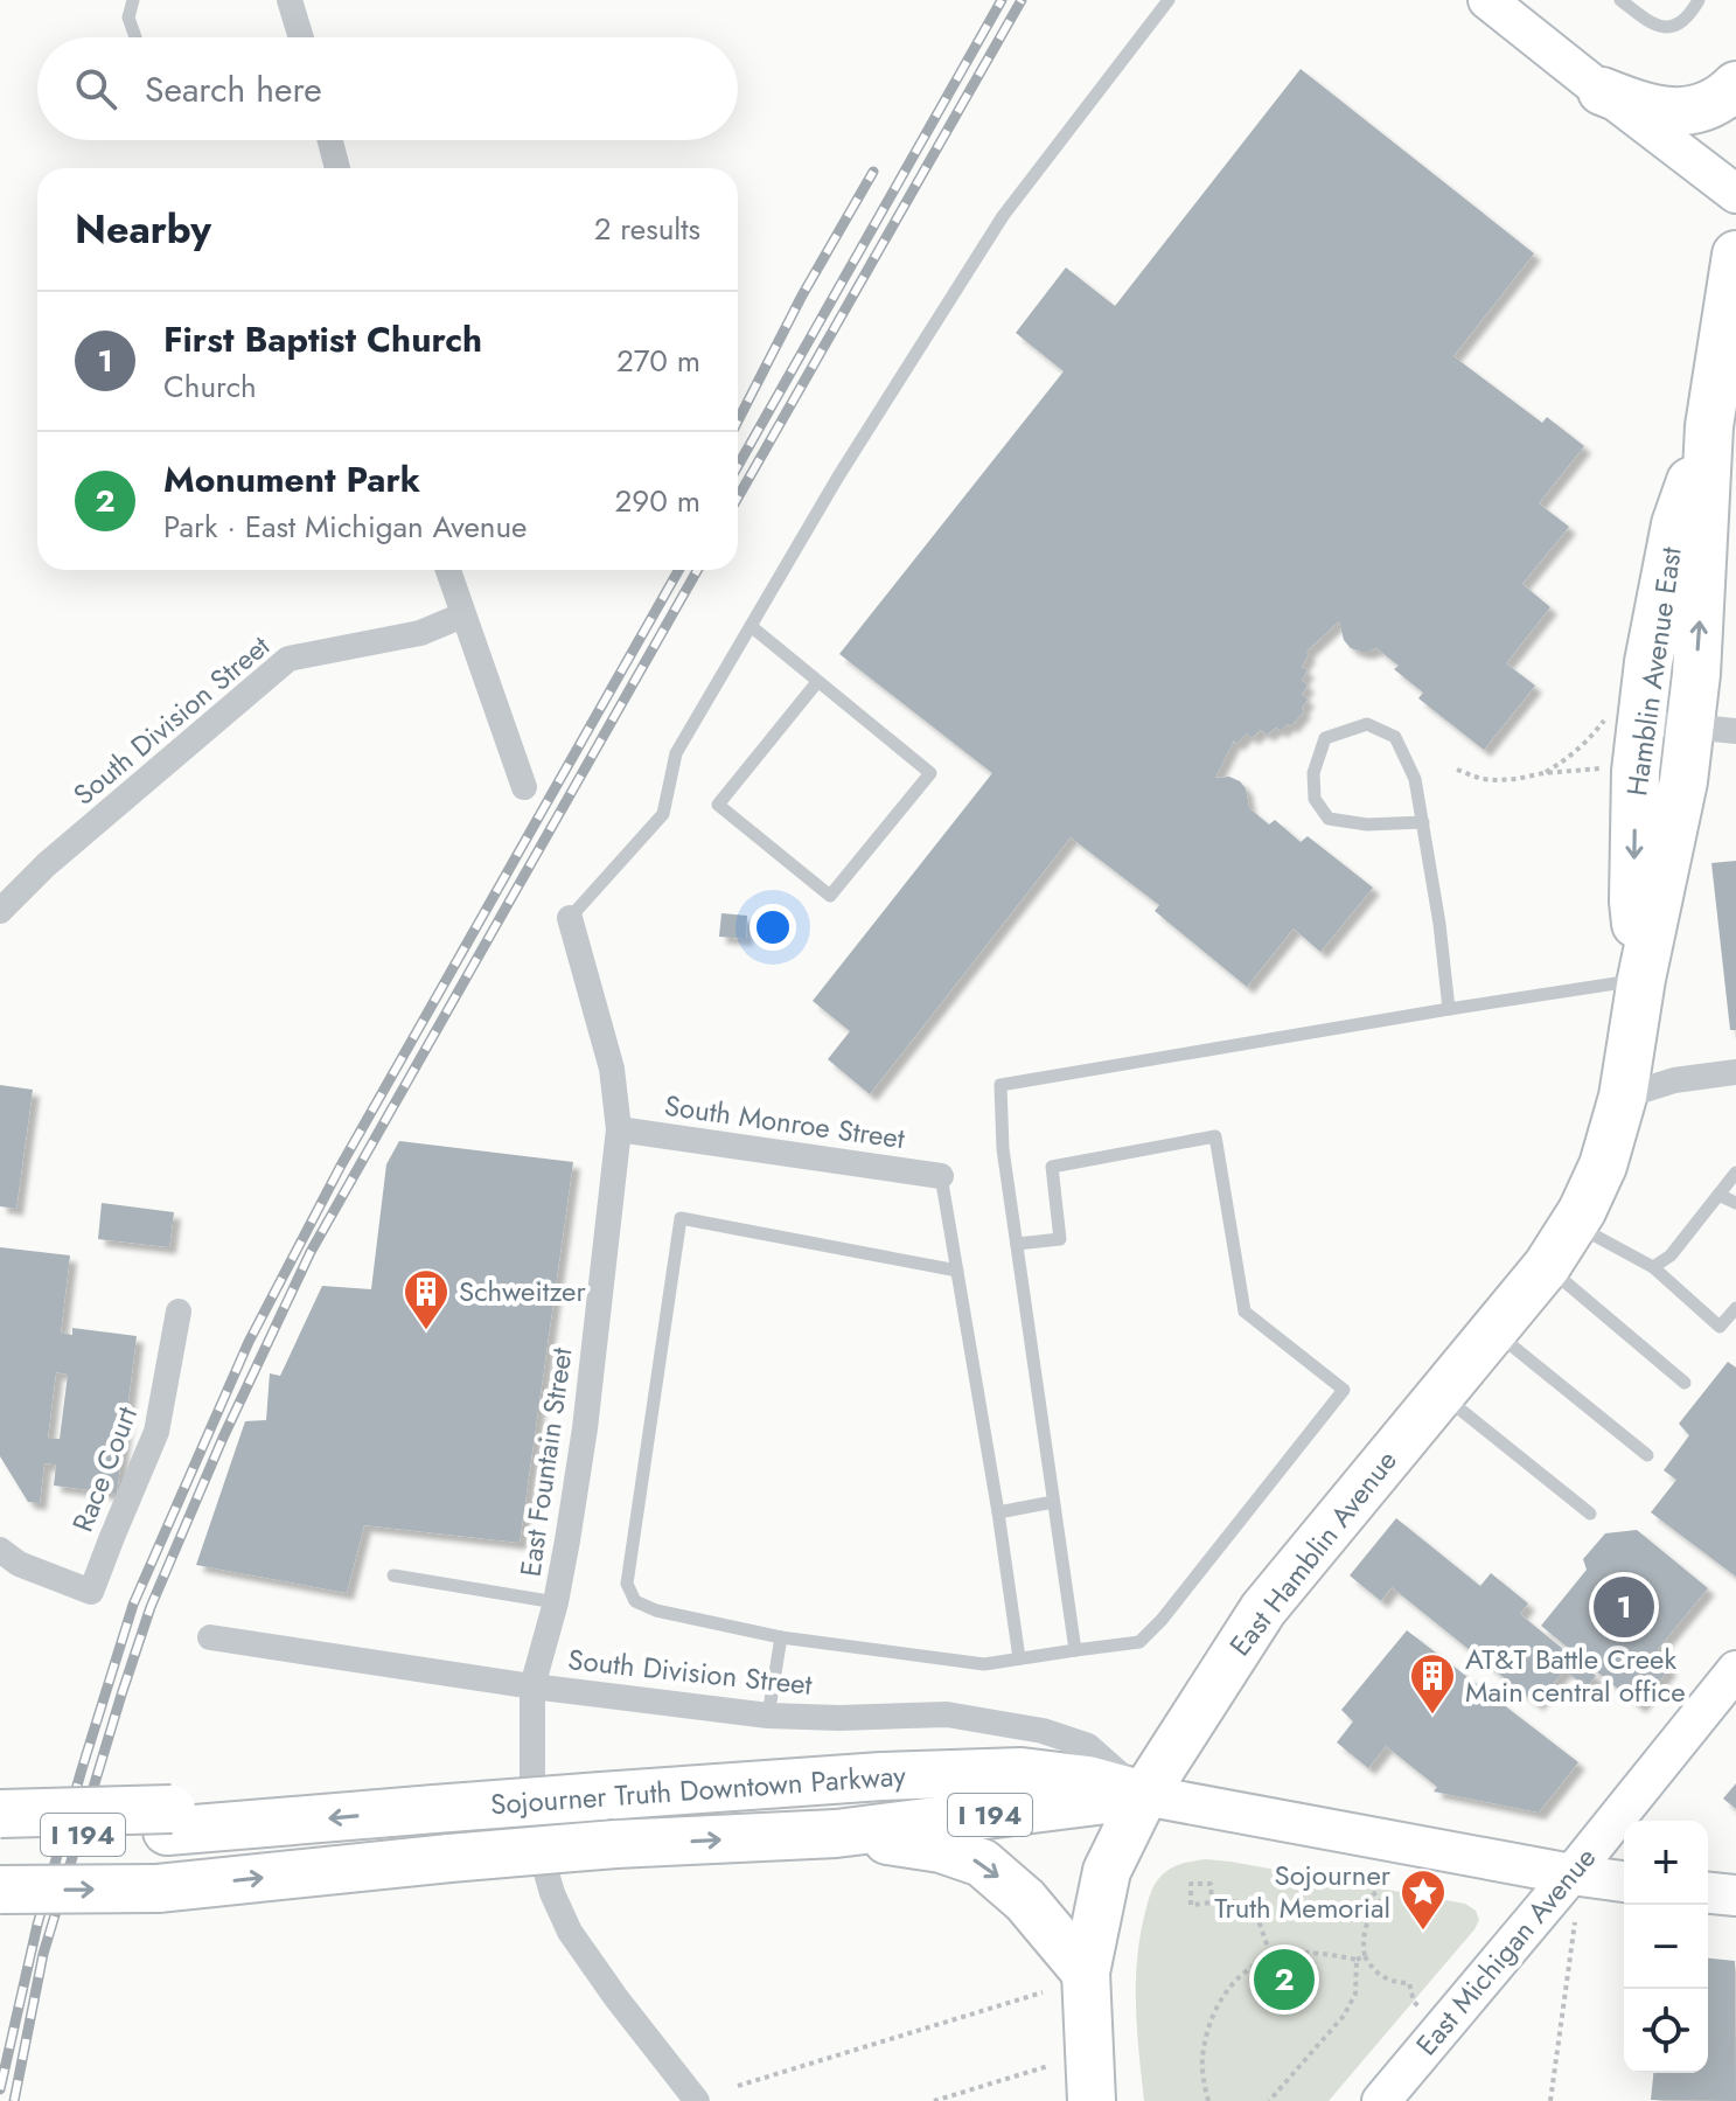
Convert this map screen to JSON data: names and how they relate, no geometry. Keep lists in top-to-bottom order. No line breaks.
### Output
{"streets":{"highway":["Hamblin Avenue East","East Hamblin Avenue","Sojourner Truth Downtown Parkway","I 194"],"street":["South Division Street","South Monroe Street","East Fountain Street","Race Court","East Michigan Avenue"]},"crossings":[["Hamblin Avenue East","East Hamblin Avenue"],["South Division Street","East Fountain Street"],["South Division Street","East Hamblin Avenue"],["South Division Street","Sojourner Truth Downtown Parkway"],["South Monroe Street","East Fountain Street"],["East Hamblin Avenue","Sojourner Truth Downtown Parkway"]],"places":{"building":["Schweitzer","AT&T Battle Creek Main central office"],"place":["Sojourner Truth Memorial"]},"page":{"search":"Search here","heading":["Nearby","2 results"],"list":[{"mark":"1","name":"First Baptist Church","note":"Church","value":"270 m"},{"mark":"2","name":"Monument Park","note":"Park · East Michigan Avenue","value":"290 m"}],"pins":["1","2"],"map_buttons":["+","−"]}}
